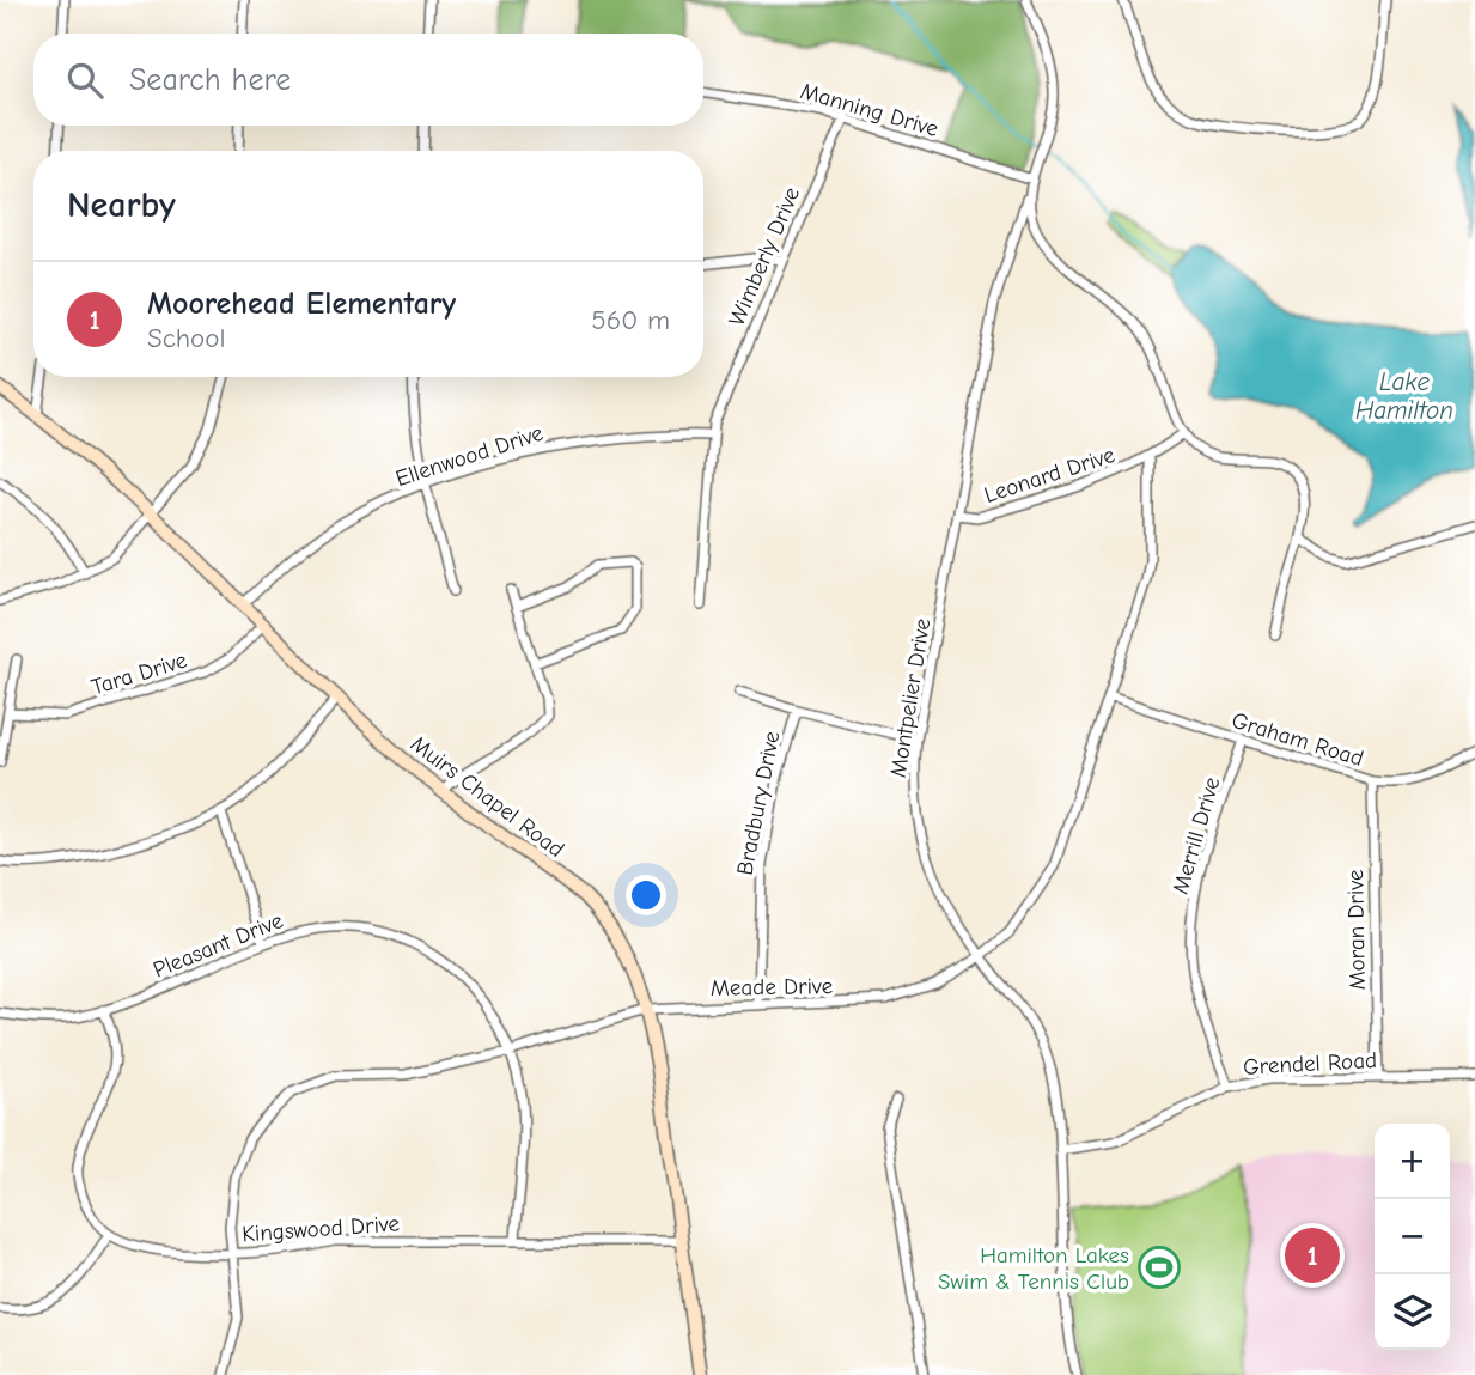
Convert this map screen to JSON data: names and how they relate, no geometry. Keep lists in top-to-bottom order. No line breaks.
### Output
{"streets":{"main road":["Muirs Chapel Road"],"street":["Manning Drive","Wimberly Drive","Ellenwood Drive","Leonard Drive","Tara Drive","Montpelier Drive","Graham Road","Bradbury Drive","Merrill Drive","Moran Drive","Pleasant Drive","Meade Drive","Grendel Road","Kingswood Drive"]},"crossings":[["Manning Drive","Wimberly Drive"],["Manning Drive","Montpelier Drive"],["Wimberly Drive","Ellenwood Drive"],["Ellenwood Drive","Muirs Chapel Road"],["Leonard Drive","Montpelier Drive"],["Leonard Drive","Meade Drive"],["Tara Drive","Muirs Chapel Road"],["Montpelier Drive","Meade Drive"],["Montpelier Drive","Grendel Road"],["Graham Road","Merrill Drive"],["Graham Road","Moran Drive"],["Graham Road","Meade Drive"],["Muirs Chapel Road","Meade Drive"],["Muirs Chapel Road","Kingswood Drive"],["Bradbury Drive","Meade Drive"],["Merrill Drive","Grendel Road"],["Moran Drive","Grendel Road"],["Pleasant Drive","Meade Drive"],["Pleasant Drive","Kingswood Drive"],["Meade Drive","Kingswood Drive"]],"water":["Lake Hamilton"],"places":{"sports":["Hamilton Lakes Swim & Tennis Club"]},"page":{"search":"Search here","heading":"Nearby","list":[{"mark":"1","name":"Moorehead Elementary","note":"School","value":"560 m"}],"map_buttons":["+","−"],"pins":"1"}}
